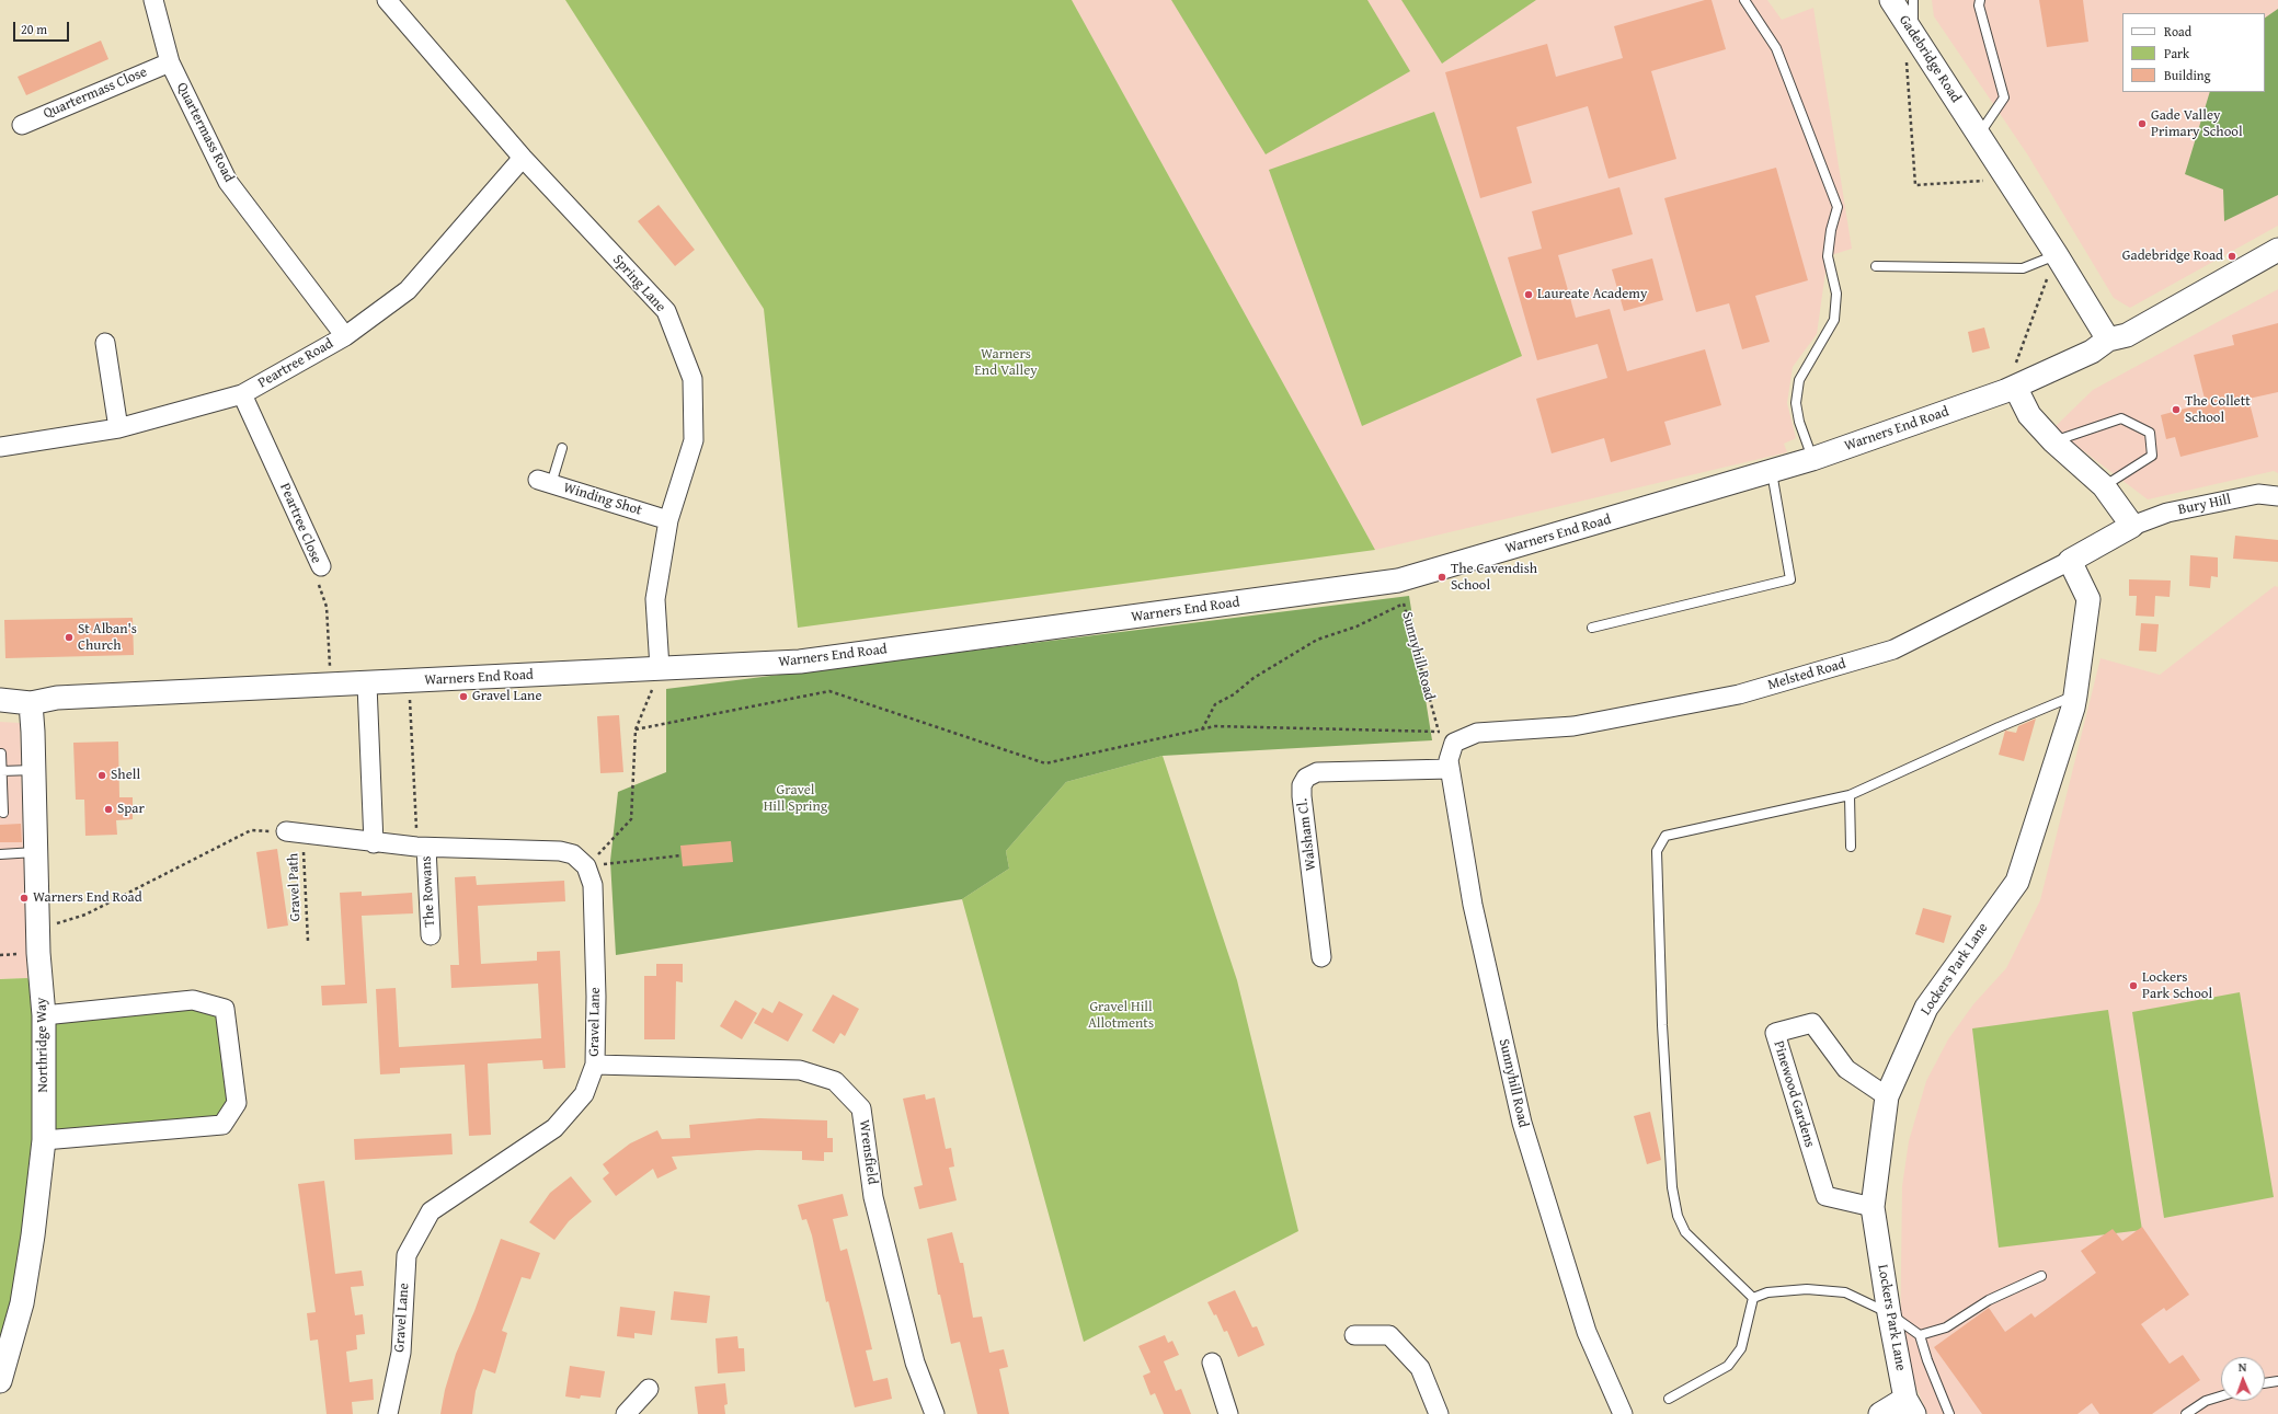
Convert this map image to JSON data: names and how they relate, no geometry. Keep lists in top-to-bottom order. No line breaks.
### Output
{"streets":{"street":["Gadebridge Road","Quartermass Close","Quartermass Road","Spring Lane","Peartree Road","Warners End Road","Winding Shot","Bury Hill","Peartree Close","Sunnyhill Road","Melsted Road","Walsham Cl.","The Rowans","Lockers Park Lane","Gravel Lane","Northridge Way","Pinewood Gardens","Wrensfield"],"path":["Gravel Path"]},"crossings":[["Gadebridge Road","Warners End Road"],["Quartermass Close","Quartermass Road"],["Quartermass Road","Peartree Road"],["Spring Lane","Peartree Road"],["Spring Lane","Warners End Road"],["Spring Lane","Winding Shot"],["Peartree Road","Peartree Close"],["Warners End Road","Peartree Close"],["Warners End Road","Sunnyhill Road"],["Warners End Road","Northridge Way"],["Bury Hill","Melsted Road"],["Sunnyhill Road","Melsted Road"],["Sunnyhill Road","Walsham Cl."],["Melsted Road","Lockers Park Lane"],["Lockers Park Lane","Pinewood Gardens"],["Gravel Lane","Wrensfield"]],"parks":["Warners End Valley","Gravel Hill Spring","Gravel Hill Allotments"],"places":["Gade Valley Primary School","Gadebridge Road","Laureate Academy","The Collett School","The Cavendish School","St Alban's Church","Gravel Lane","Shell","Spar","Warners End Road","Lockers Park School"],"legend":["Road","Park","Building"],"scale_bar":"20 m","north":"top"}
